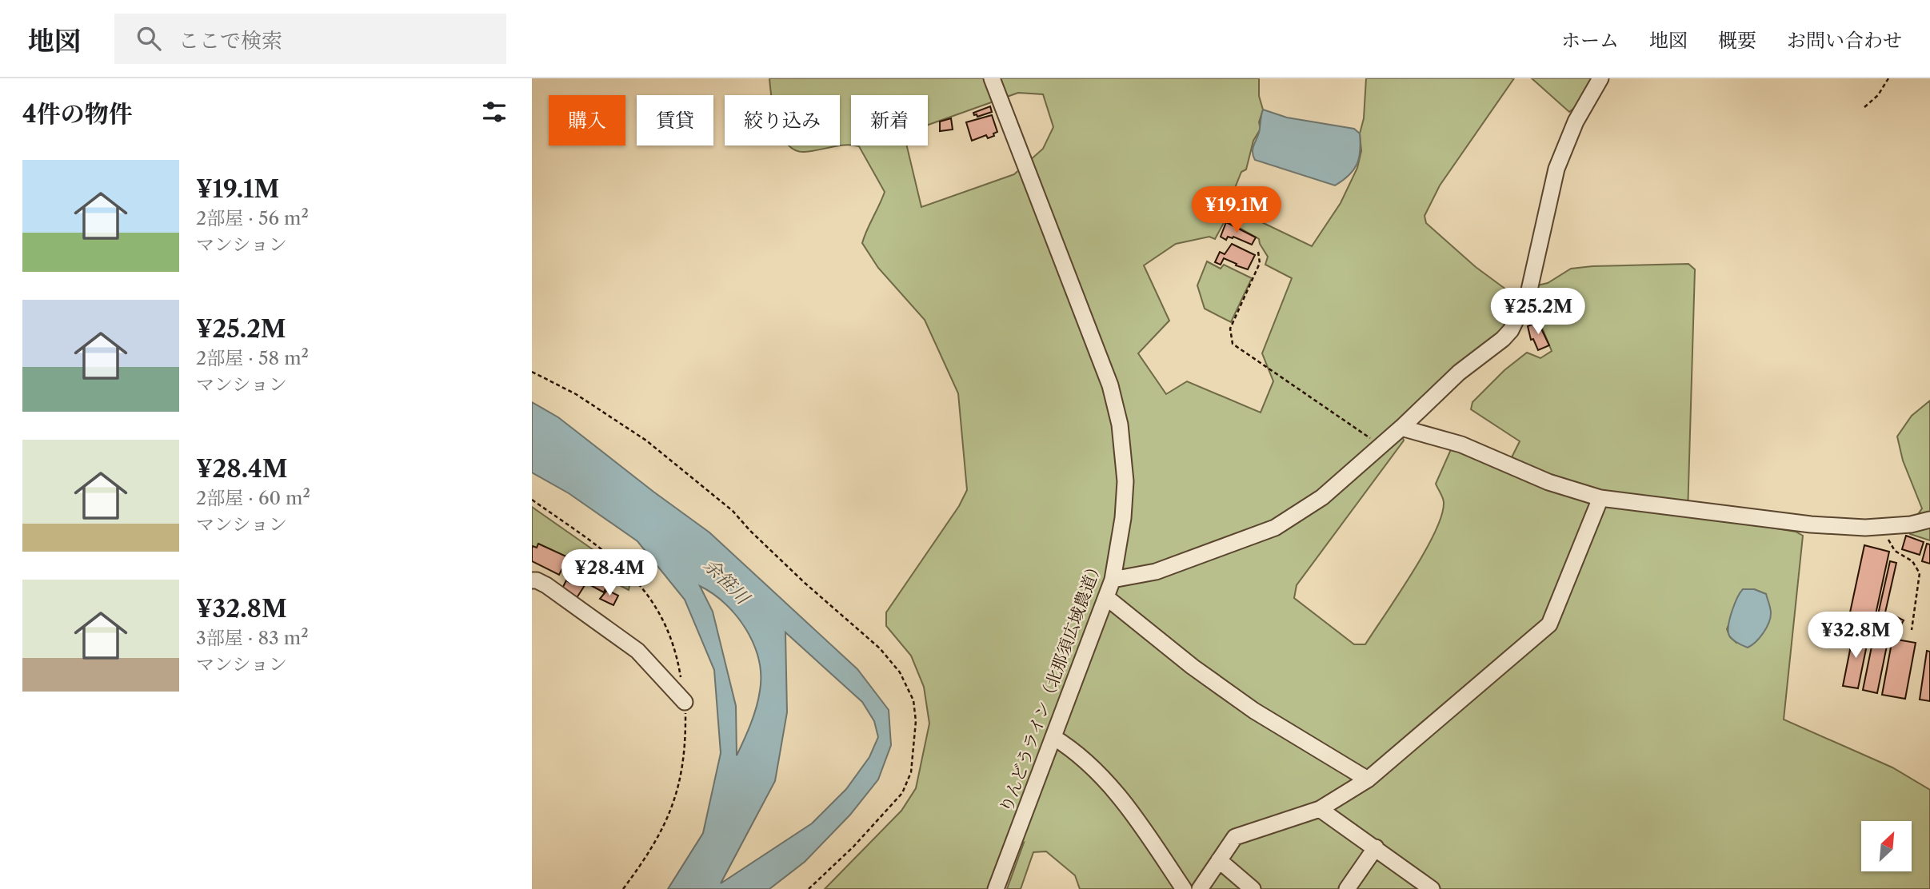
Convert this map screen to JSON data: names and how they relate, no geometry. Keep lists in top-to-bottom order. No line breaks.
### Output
{"streets":{"street":["りんどうライン（北那須広域農道）"]},"water":["余笹川"],"north":"top right","page":{"header":"地図","search":"ここで検索","nav":["ホーム","地図","概要","お問い合わせ"],"heading":"4件の物件","chip":["購入","賃貸","絞り込み","新着"],"list":[{"name":"¥19.1M","note":"2部屋 · 56 m² · マンション"},{"name":"¥25.2M","note":"2部屋 · 58 m² · マンション"},{"name":"¥28.4M","note":"2部屋 · 60 m² · マンション"},{"name":"¥32.8M","note":"3部屋 · 83 m² · マンション"}],"price":["¥19.1M","¥25.2M","¥28.4M","¥32.8M"]}}
